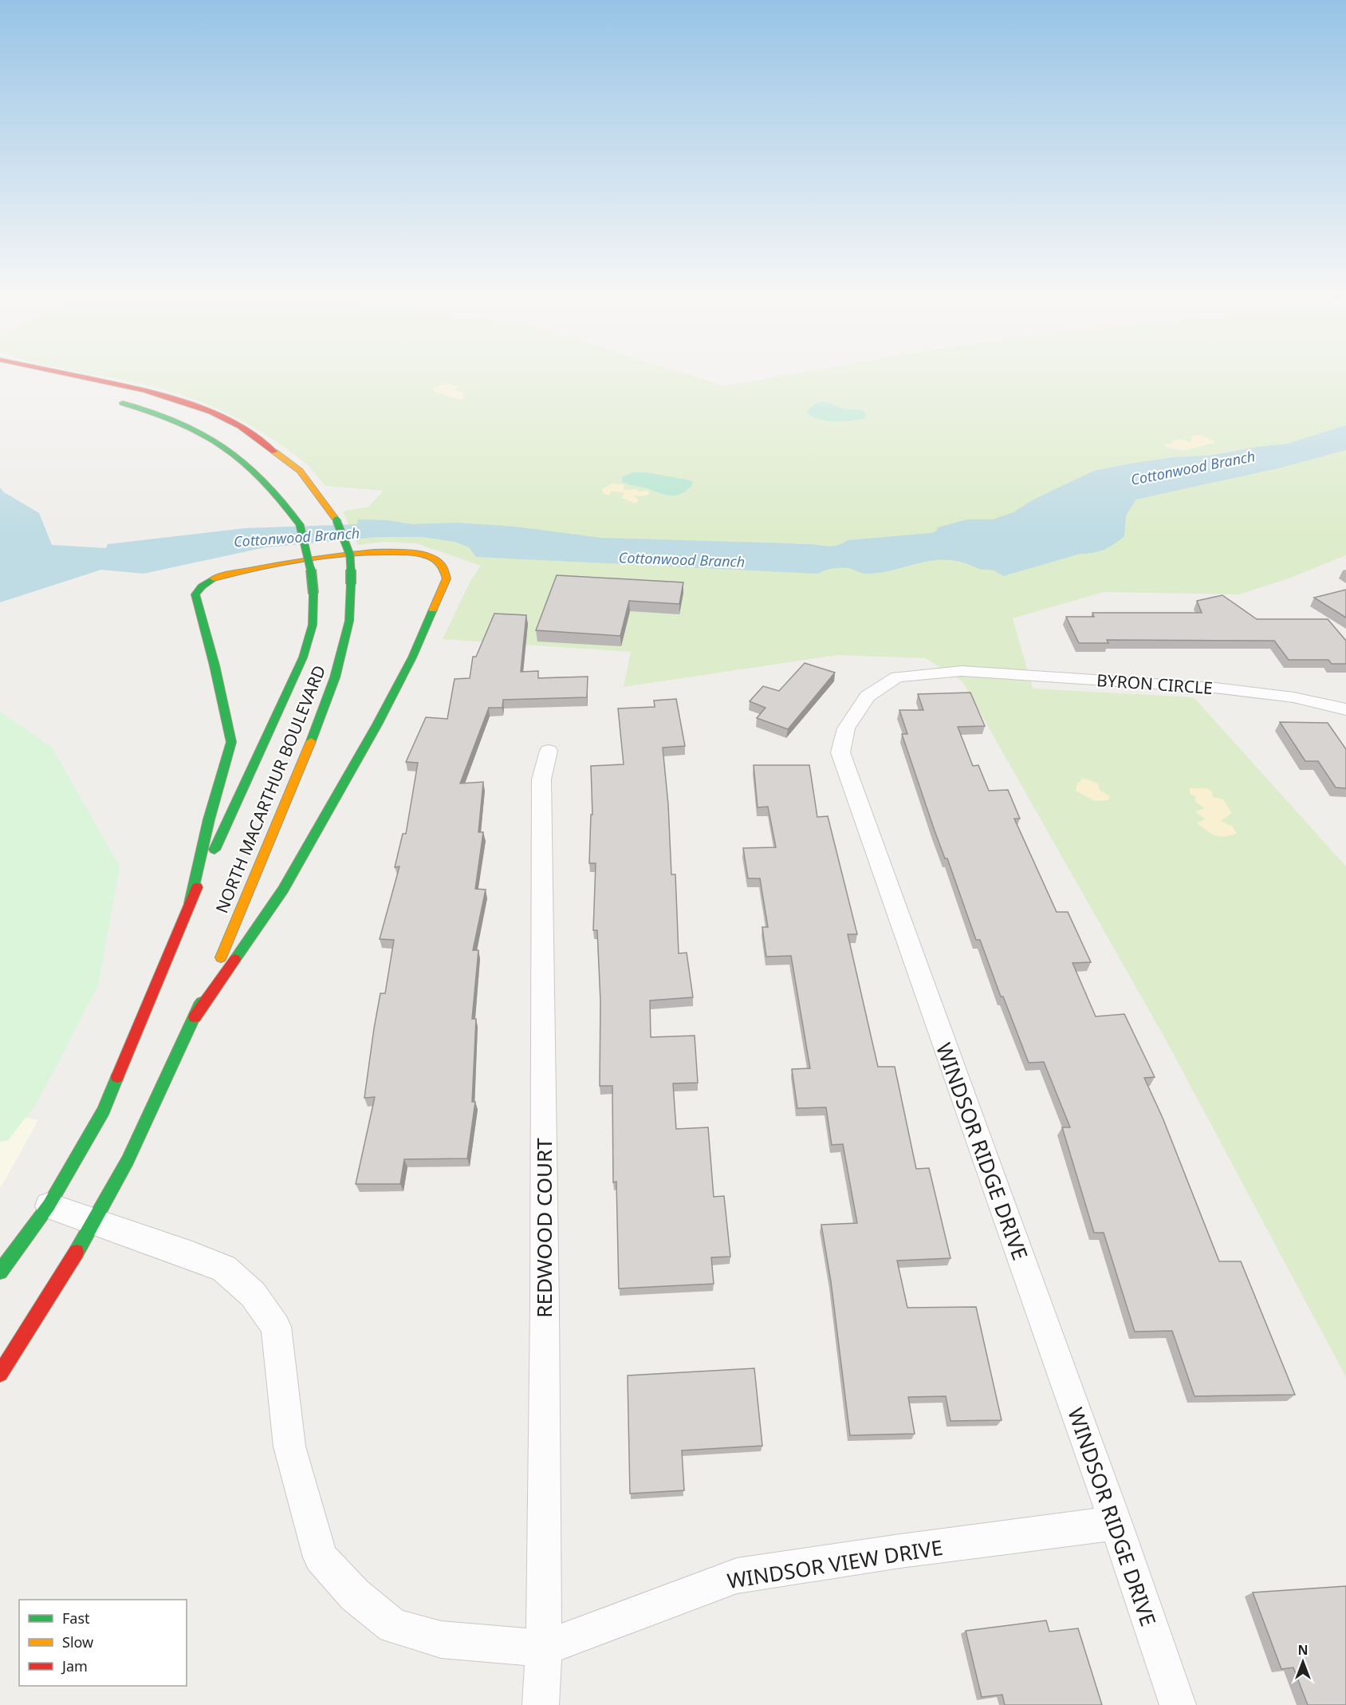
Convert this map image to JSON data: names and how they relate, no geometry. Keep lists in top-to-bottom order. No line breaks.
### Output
{"streets":{"main road":["NORTH MACARTHUR BOULEVARD"],"street":["BYRON CIRCLE","WINDSOR RIDGE DRIVE","REDWOOD COURT","WINDSOR VIEW DRIVE"]},"crossings":[["BYRON CIRCLE","WINDSOR RIDGE DRIVE"],["NORTH MACARTHUR BOULEVARD","WINDSOR VIEW DRIVE"],["WINDSOR RIDGE DRIVE","WINDSOR VIEW DRIVE"],["REDWOOD COURT","WINDSOR VIEW DRIVE"]],"water":["Cottonwood Branch"],"legend":["Fast","Slow","Jam"],"north":"top"}
